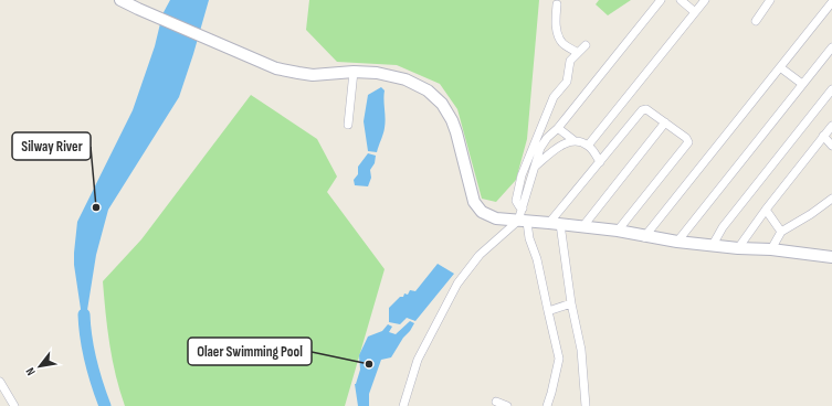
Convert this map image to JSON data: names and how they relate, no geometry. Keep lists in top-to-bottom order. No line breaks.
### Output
{"places":["Silway River","Olaer Swimming Pool"],"north":"bottom left"}
